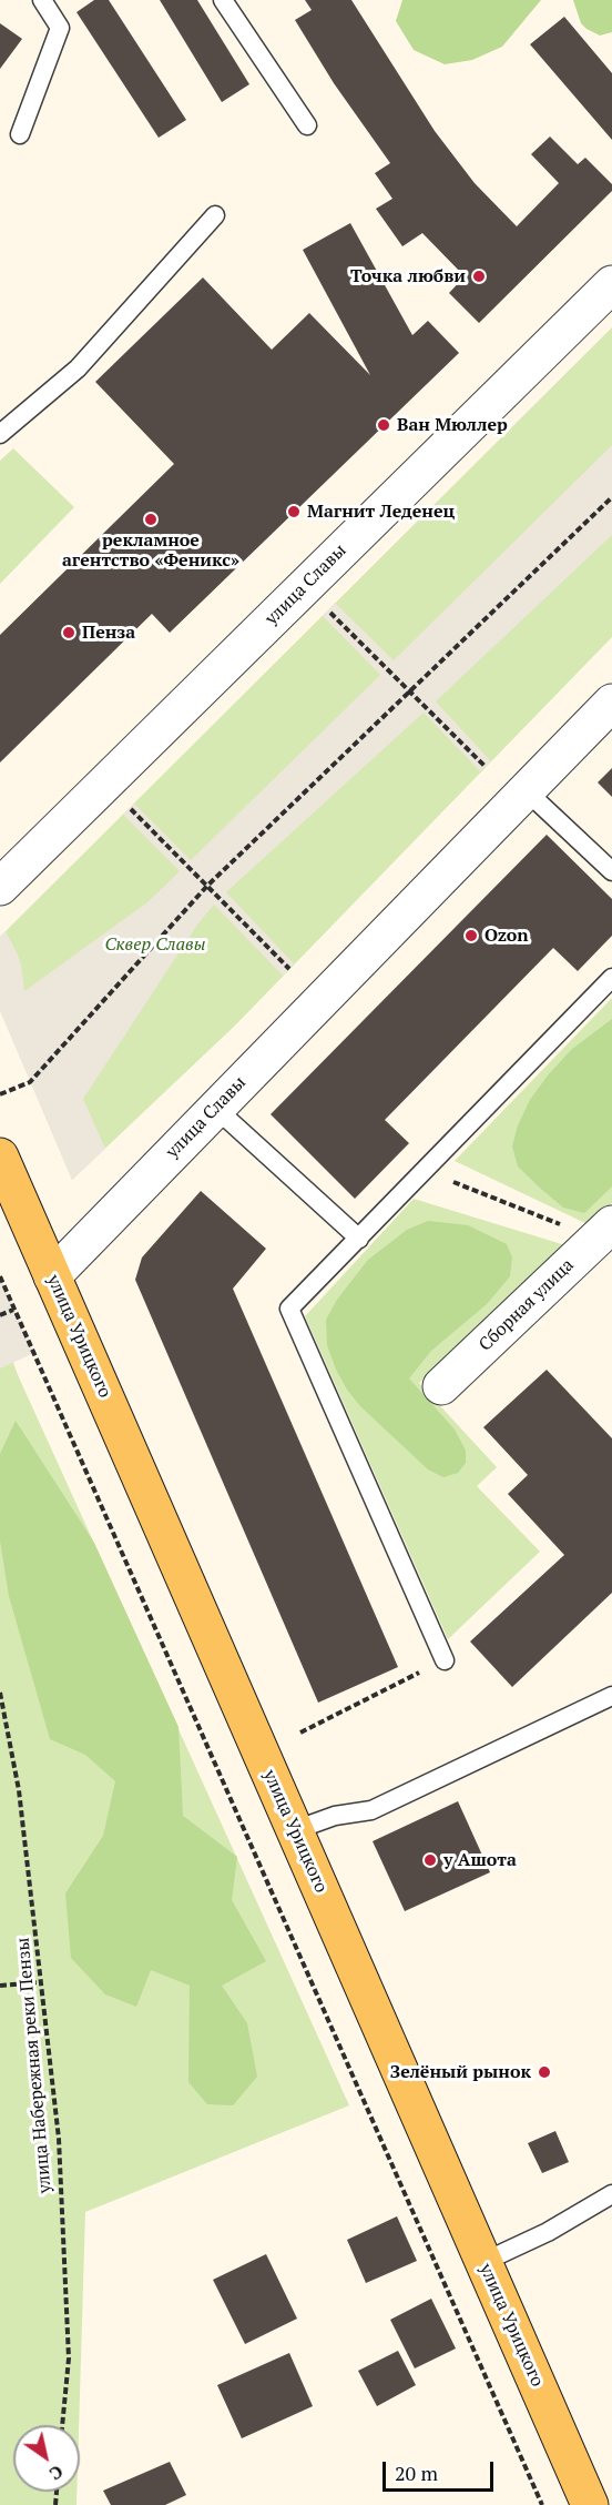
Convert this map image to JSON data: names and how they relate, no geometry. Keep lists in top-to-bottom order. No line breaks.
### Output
{"streets":{"main road":["улица Урицкого"],"street":["улица Славы","Сборная улица"],"path":["улица Набережная реки Пензы"]},"crossings":[["улица Славы","улица Урицкого"]],"parks":["Сквер Славы"],"places":["Точка любви","Ван Мюллер","Магнит Леденец","рекламное агентство «Феникс»","Пенза","Ozon","у Ашота","Зелёный рынок"],"scale_bar":"20 m","north":"bottom right"}
